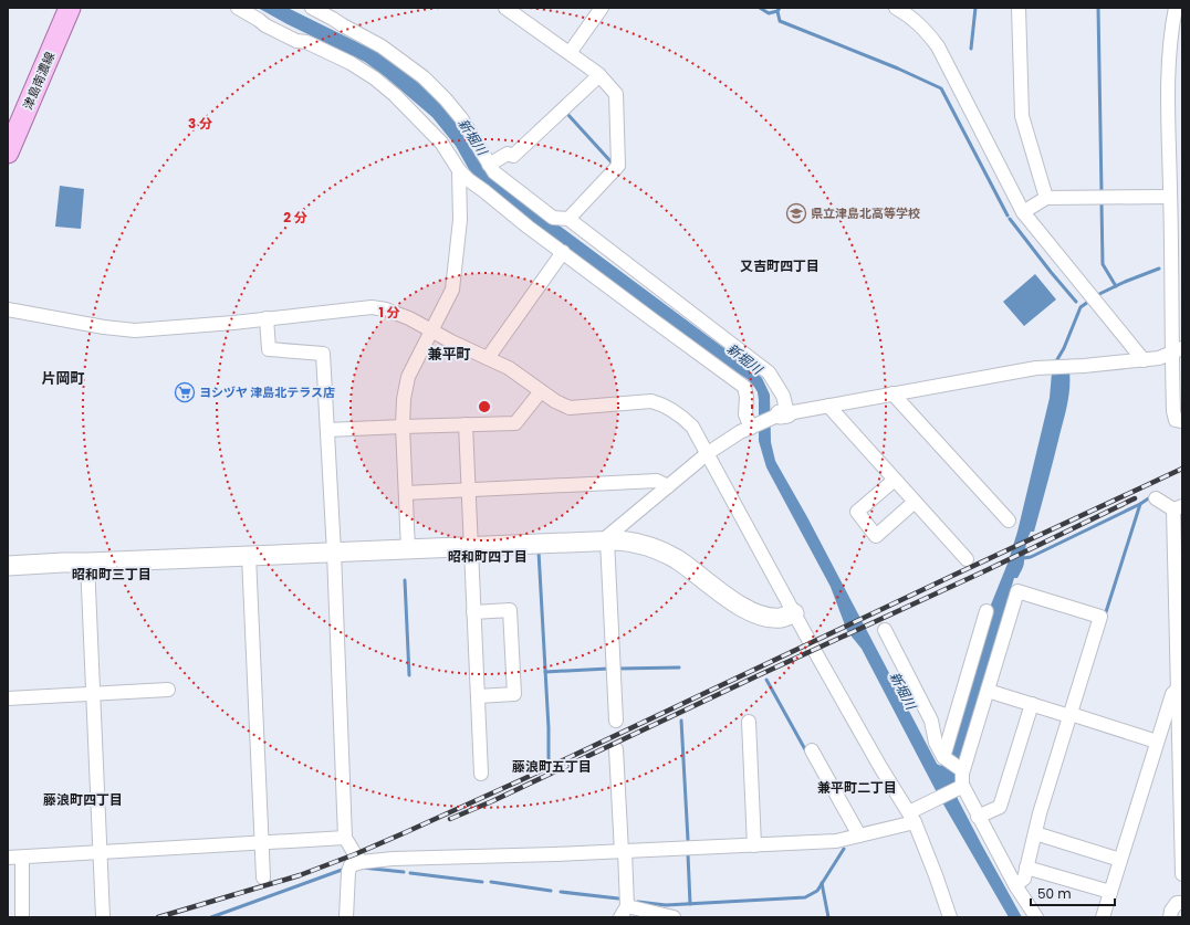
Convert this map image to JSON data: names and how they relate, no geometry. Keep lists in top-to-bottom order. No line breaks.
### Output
{"streets":{"main road":["津島南濃線"]},"districts":["又吉町四丁目","兼平町","片岡町","昭和町四丁目","昭和町三丁目","藤浪町五丁目","兼平町二丁目","藤浪町四丁目"],"water":["新堀川"],"places":{"school or university":["県立津島北高等学校"],"supermarket":["ヨシヅヤ 津島北テラス店"]},"scale_bar":"50 m","rings":["3 分","2 分","1 分"]}
